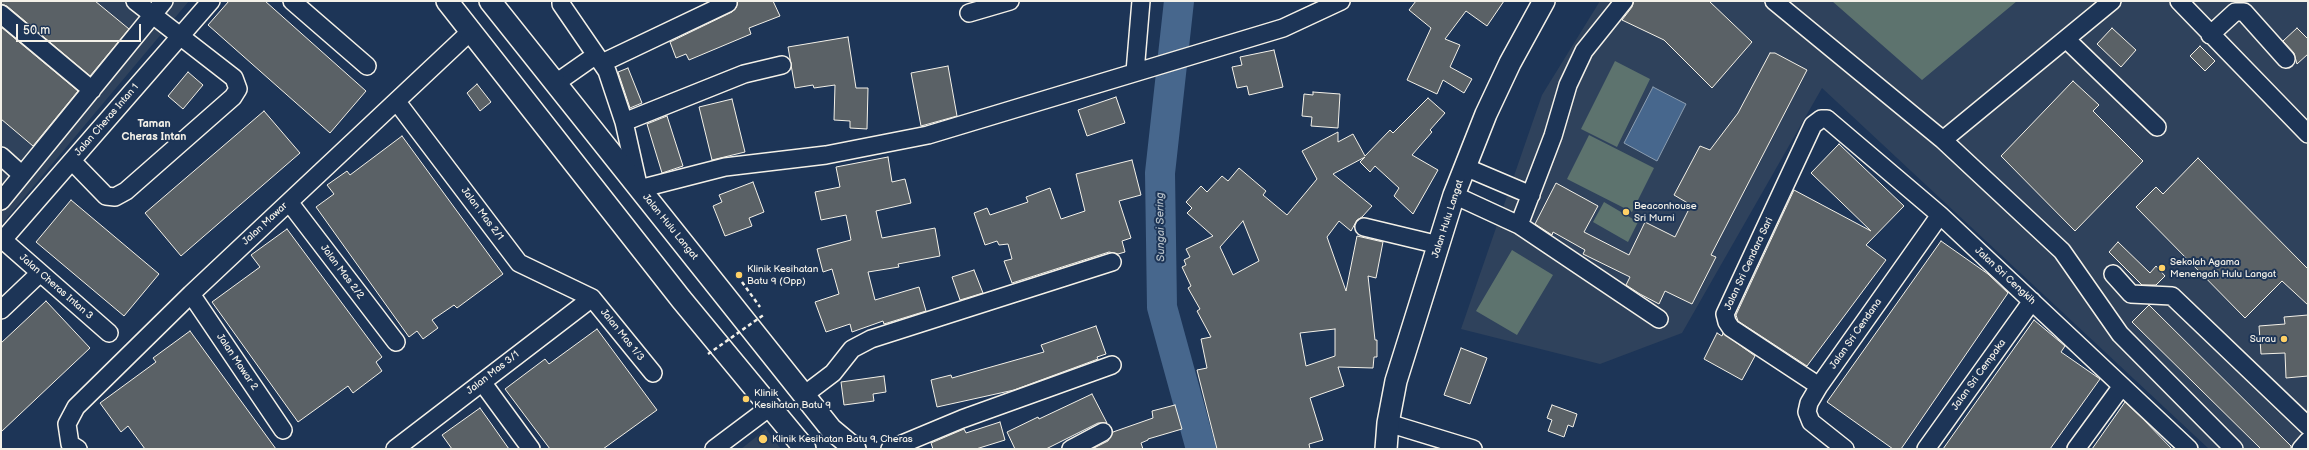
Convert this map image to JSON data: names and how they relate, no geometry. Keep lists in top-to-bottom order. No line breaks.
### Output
{"streets":{"main road":["Jalan Hulu Langat"],"street":["Jalan Cheras Intan 1","Jalan Mas 2/1","Jalan Mawar","Jalan Sri Cendara Sari","Jalan Mas 2/2","Jalan Sri Cengkih","Jalan Cheras Intan 3","Jalan Sri Cendana","Jalan Mas 1/3","Jalan Mawar 2","Jalan Mas 3/1","Jalan Sri Cempaka"]},"crossings":[["Jalan Cheras Intan 1","Jalan Cheras Intan 3"],["Jalan Mas 2/1","Jalan Mawar"],["Jalan Mas 2/1","Jalan Mas 1/3"],["Jalan Mas 2/1","Jalan Mas 3/1"],["Jalan Mawar","Jalan Mas 2/2"],["Jalan Mawar","Jalan Mawar 2"],["Jalan Sri Cendara Sari","Jalan Sri Cengkih"],["Jalan Sri Cendara Sari","Jalan Sri Cendana"],["Jalan Sri Cengkih","Jalan Sri Cendana"],["Jalan Sri Cengkih","Jalan Sri Cempaka"],["Jalan Mas 1/3","Jalan Mas 3/1"]],"districts":["Taman Cheras Intan"],"water":["Sungai Sering"],"places":["Beaconhouse Sri Murni","Sekolah Agama Menengah Hulu Langat","Klinik Kesihatan Batu 9 (Opp)","Surau","Klinik Kesihatan Batu 9","Klinik Kesihatan Batu 9, Cheras"],"scale_bar":"50 m"}
